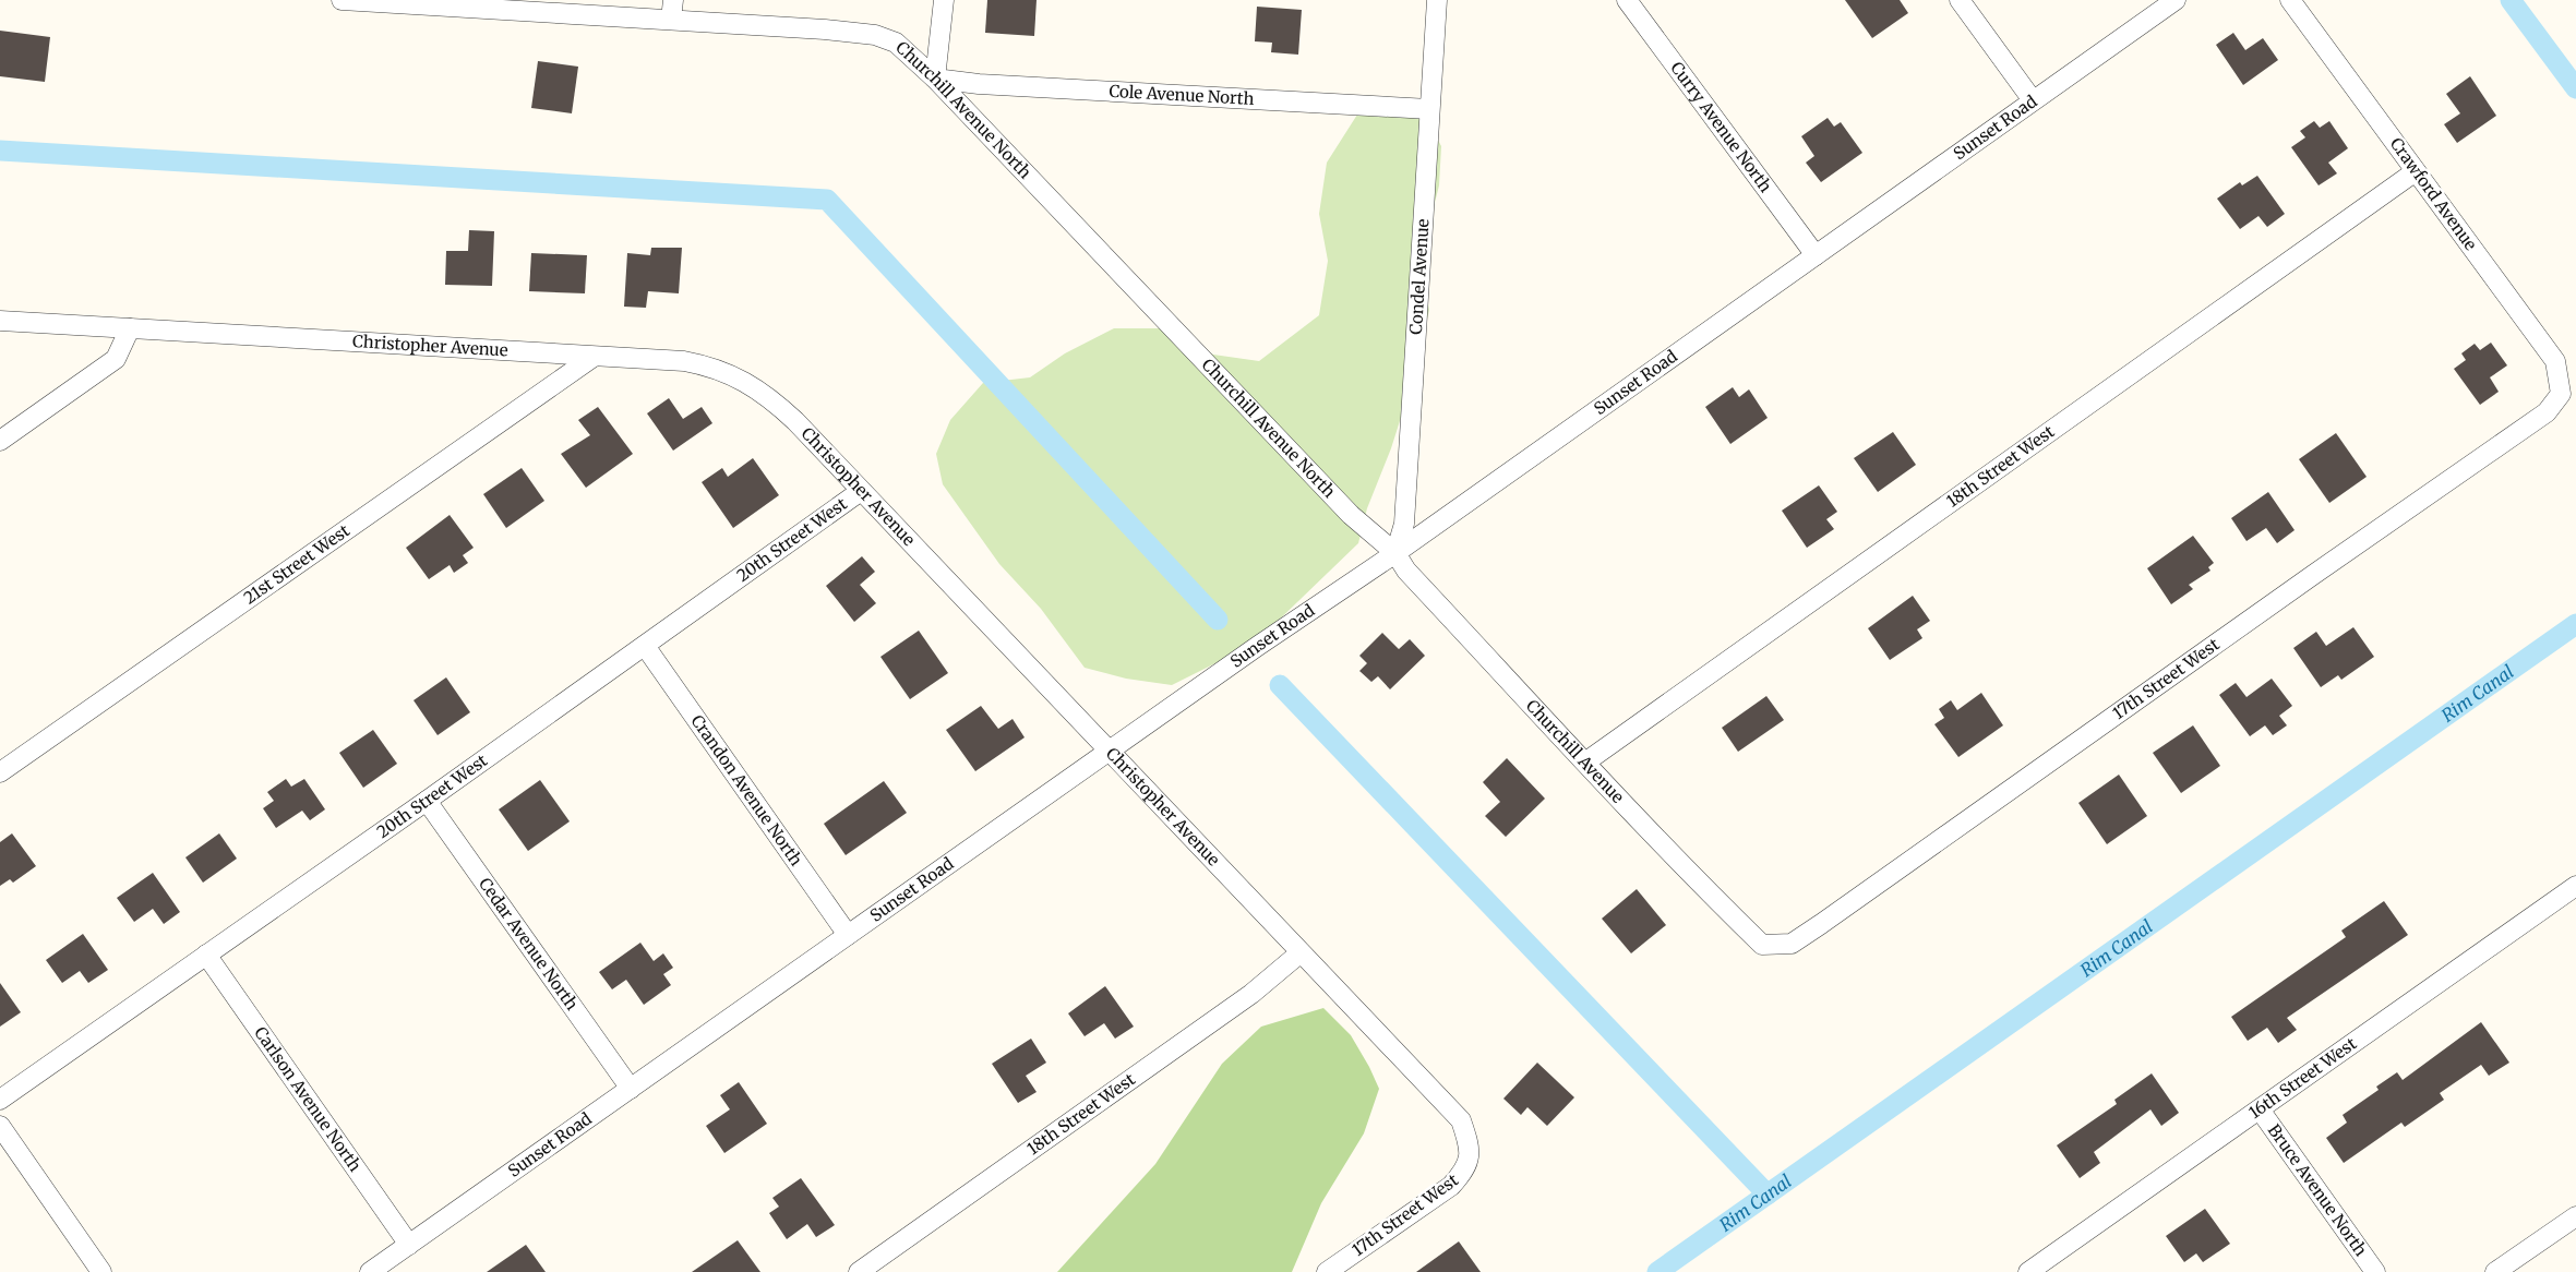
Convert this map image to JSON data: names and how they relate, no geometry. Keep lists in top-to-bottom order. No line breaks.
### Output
{"streets":{"street":["Cole Avenue North","Churchill Avenue North","Sunset Road","Curry Avenue North","Crawford Avenue","Condel Avenue","Christopher Avenue","18th Street West","20th Street West","21st Street West","17th Street West","Churchill Avenue","Crandon Avenue North","Cedar Avenue North","16th Street West","Carlson Avenue North","Bruce Avenue North"]},"crossings":[["Cole Avenue North","Churchill Avenue North"],["Cole Avenue North","Condel Avenue"],["Churchill Avenue North","Sunset Road"],["Churchill Avenue North","Condel Avenue"],["Churchill Avenue North","Churchill Avenue"],["Sunset Road","Curry Avenue North"],["Sunset Road","Condel Avenue"],["Sunset Road","Christopher Avenue"],["Sunset Road","Churchill Avenue"],["Sunset Road","Crandon Avenue North"],["Sunset Road","Cedar Avenue North"],["Sunset Road","Carlson Avenue North"],["Crawford Avenue","18th Street West"],["Crawford Avenue","17th Street West"],["Condel Avenue","Churchill Avenue"],["Christopher Avenue","18th Street West"],["Christopher Avenue","20th Street West"],["Christopher Avenue","21st Street West"],["Christopher Avenue","17th Street West"],["18th Street West","Churchill Avenue"],["20th Street West","Crandon Avenue North"],["20th Street West","Cedar Avenue North"],["20th Street West","Carlson Avenue North"],["17th Street West","Churchill Avenue"],["16th Street West","Bruce Avenue North"]],"water":["Rim Canal"]}
